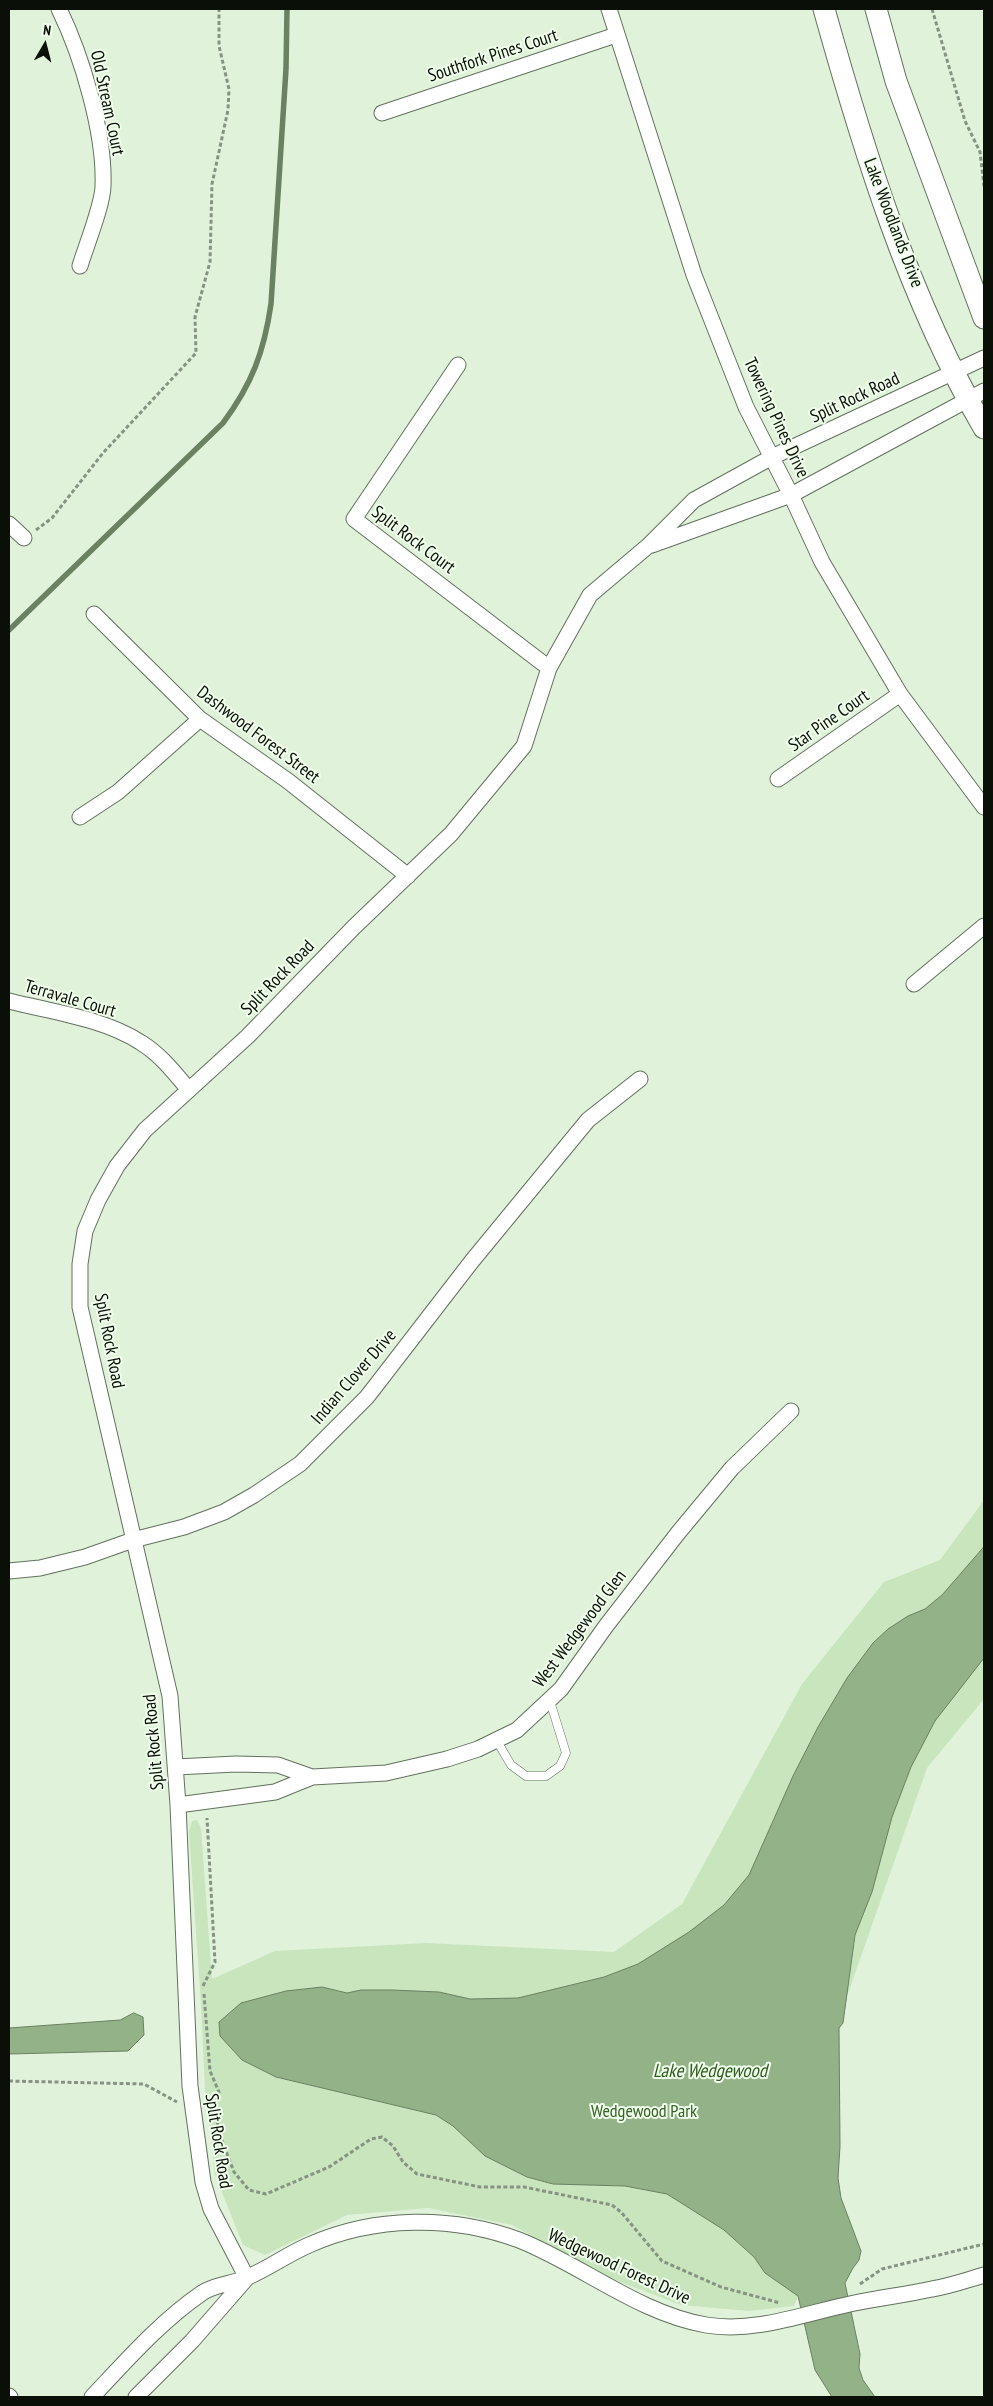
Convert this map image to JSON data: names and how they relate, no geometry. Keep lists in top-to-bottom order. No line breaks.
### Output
{"streets":{"main road":["Lake Woodlands Drive"],"street":["Southfork Pines Court","Old Stream Court","Split Rock Road","Towering Pines Drive","Split Rock Court","Star Pine Court","Dashwood Forest Street","Terravale Court","Indian Clover Drive","West Wedgewood Glen","Wedgewood Forest Drive"]},"crossings":[["Southfork Pines Court","Towering Pines Drive"],["Lake Woodlands Drive","Split Rock Road"],["Split Rock Road","Towering Pines Drive"],["Split Rock Road","Split Rock Court"],["Split Rock Road","Dashwood Forest Street"],["Split Rock Road","Terravale Court"],["Split Rock Road","Indian Clover Drive"],["Split Rock Road","West Wedgewood Glen"],["Split Rock Road","Wedgewood Forest Drive"],["Towering Pines Drive","Star Pine Court"]],"water":["Lake Wedgewood"],"parks":["Wedgewood Park"],"north":"top"}
